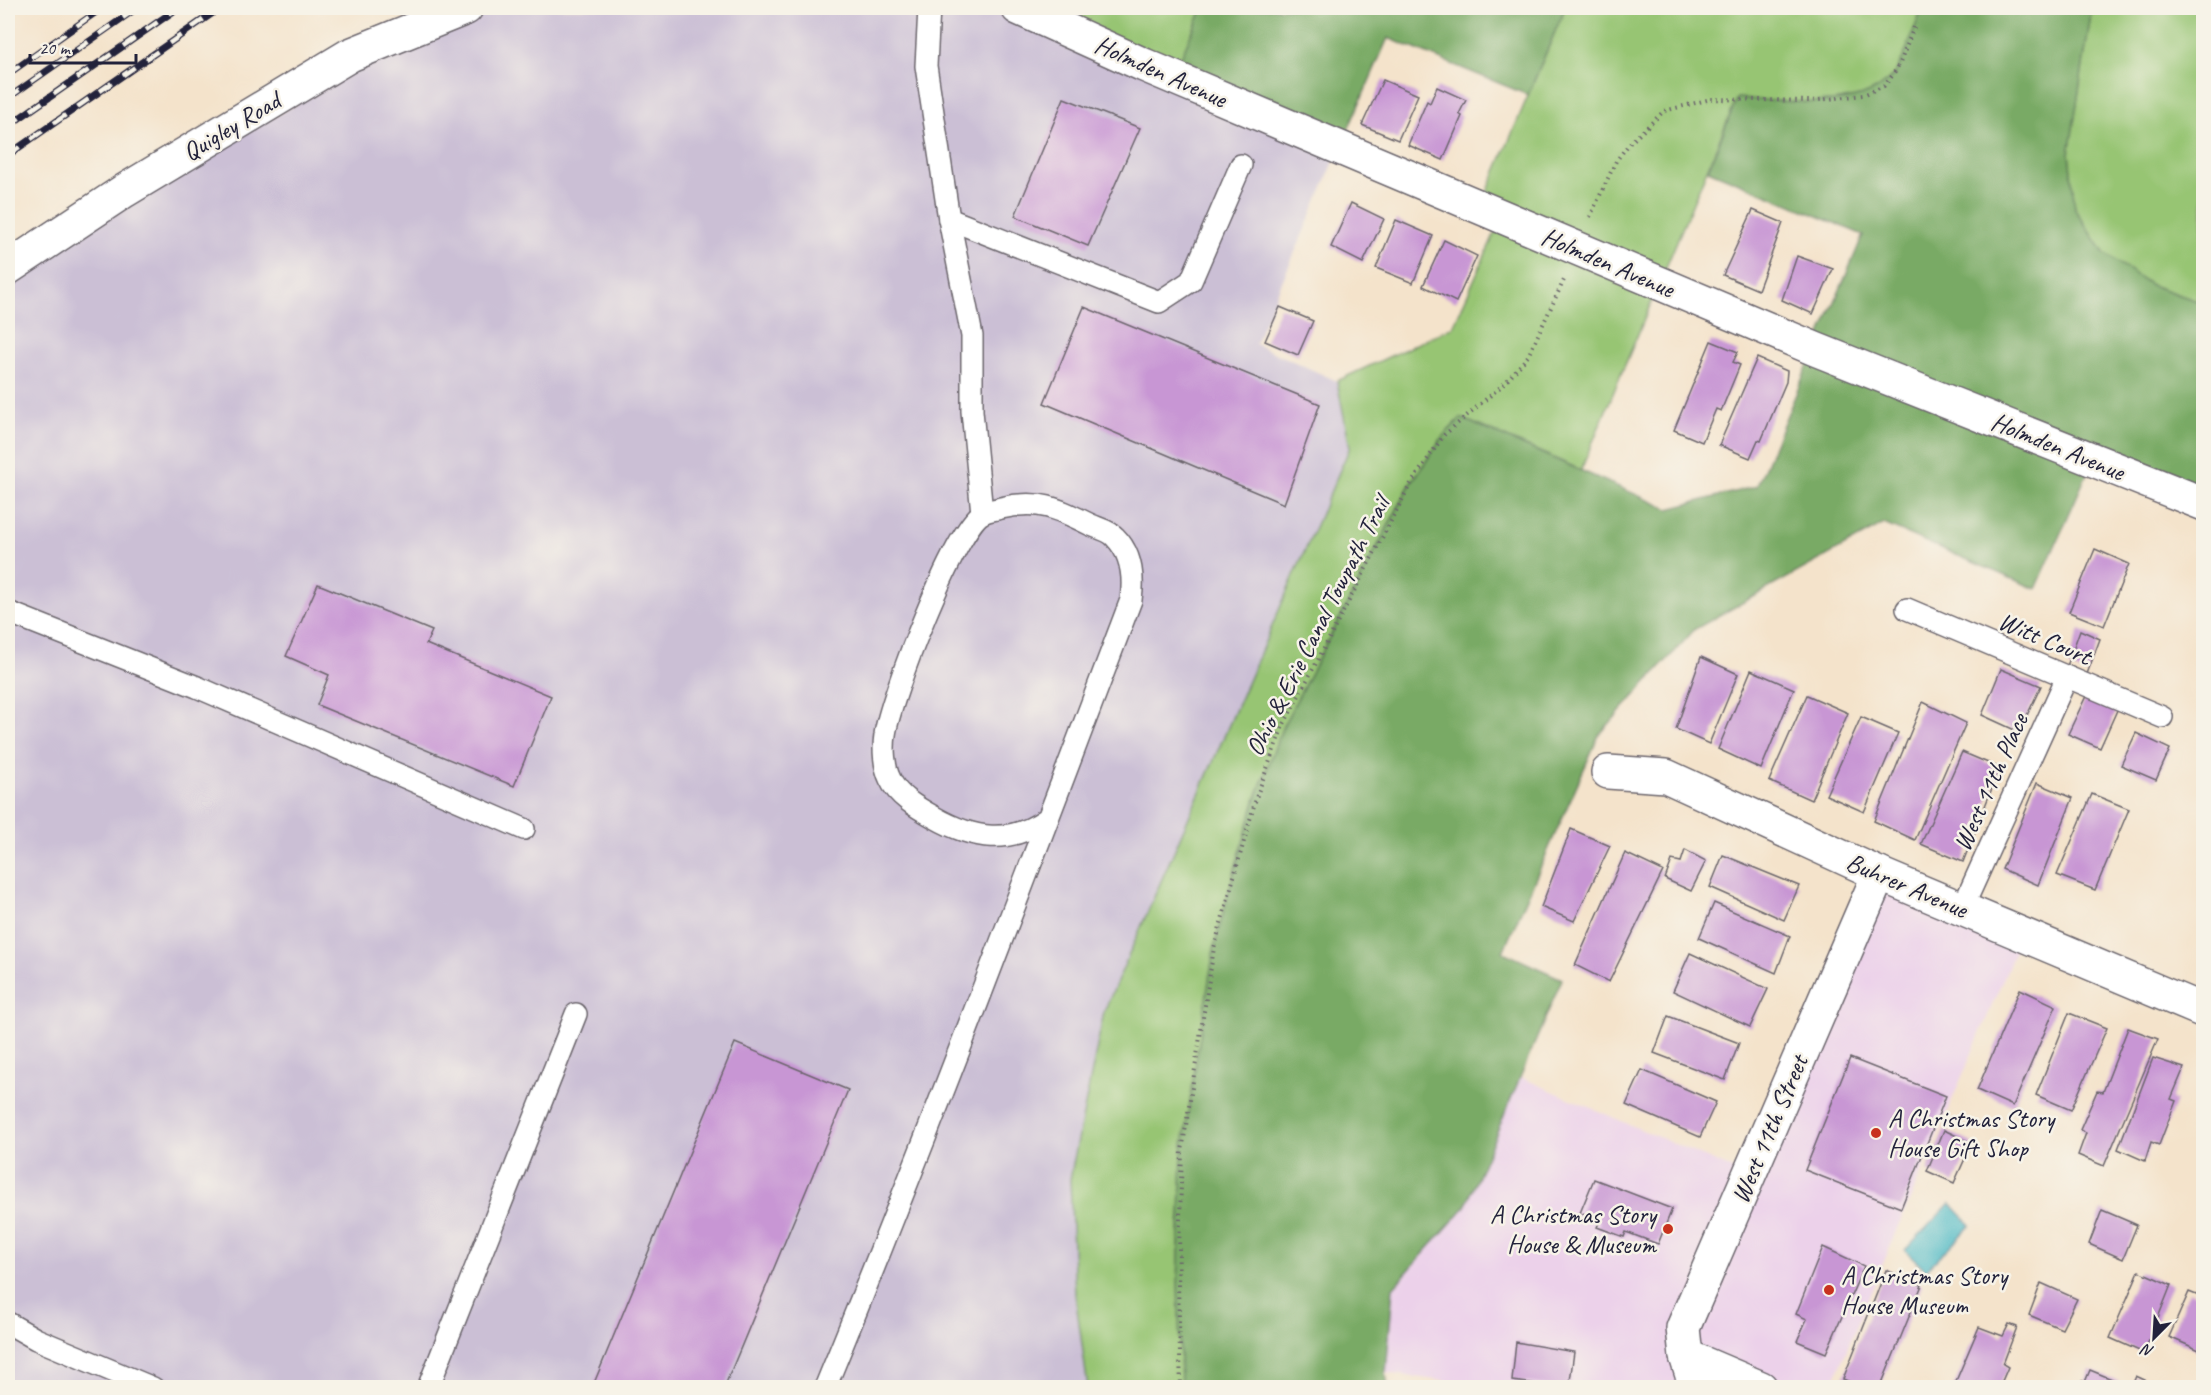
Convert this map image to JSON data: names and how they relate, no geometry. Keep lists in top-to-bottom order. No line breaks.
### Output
{"streets":{"street":["Holmden Avenue","Quigley Road","Buhrer Avenue","West 11th Street"],"lane":["Witt Court","West 11th Place"],"path":["Ohio & Erie Canal Towpath Trail"]},"crossings":[["Witt Court","West 11th Place"],["West 11th Place","Buhrer Avenue"],["Buhrer Avenue","West 11th Street"]],"places":["A Christmas Story House Gift Shop","A Christmas Story House & Museum","A Christmas Story House Museum"],"scale_bar":"20 m","north":"bottom left"}
